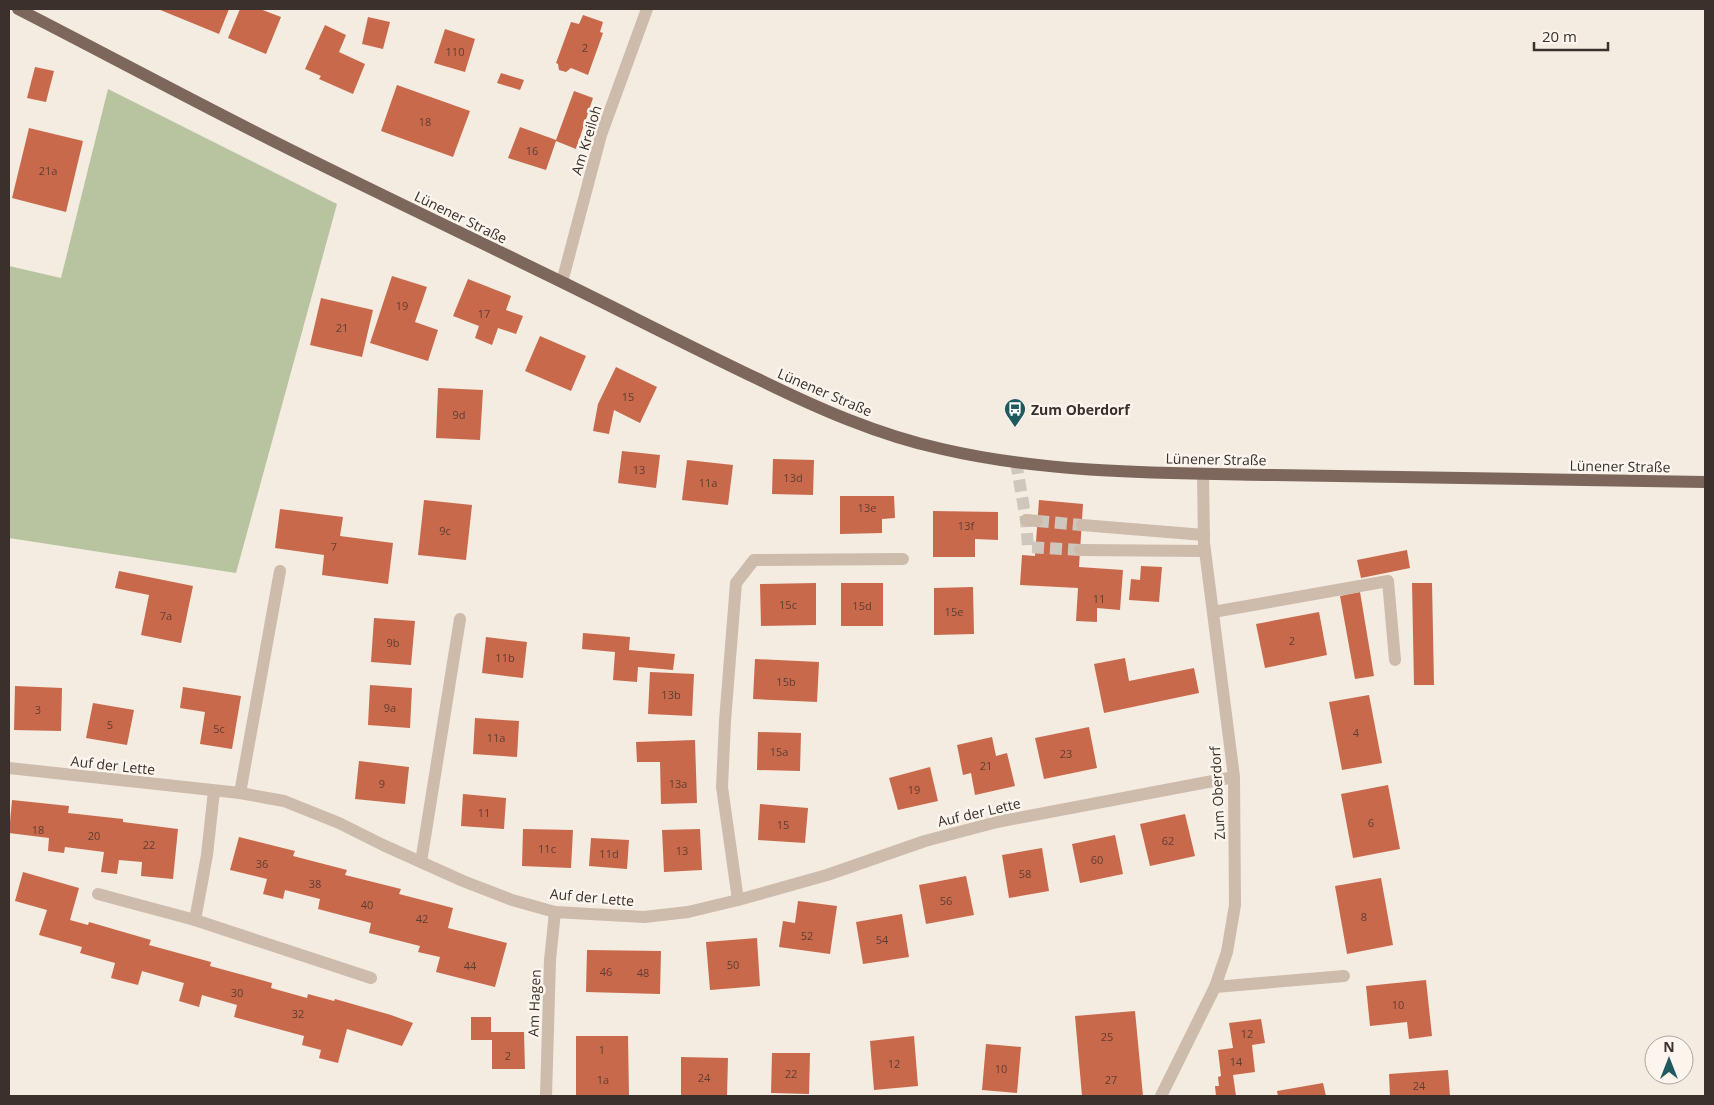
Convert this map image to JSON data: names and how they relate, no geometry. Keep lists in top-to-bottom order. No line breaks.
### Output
{"streets":{"main road":["Lünener Straße"],"street":["Am Kreiloh","Auf der Lette","Zum Oberdorf","Am Hagen"]},"crossings":[["Am Kreiloh","Lünener Straße"],["Lünener Straße","Zum Oberdorf"],["Auf der Lette","Zum Oberdorf"],["Auf der Lette","Am Hagen"]],"places":{"bus stop":["Zum Oberdorf"]},"house_numbers":["2","110","18","16","21a","19","17","21","15","9d","13","13d","11a","13e","13f","9c","7","11","15c","15d","15e","7a","2","9b","11b","15b","13b","9a","3","5","5c","4","11a","15a","23","21","9","13a","19","11","6","15","18","20","62","22","11c","13","11d","60","36","58","38","56","40","8","42","52","54","50","44","46","48","30","10","32","12","25","1","2","14","12","10","22","24","1a","27","24"],"scale_bar":"20 m","north":"top"}
